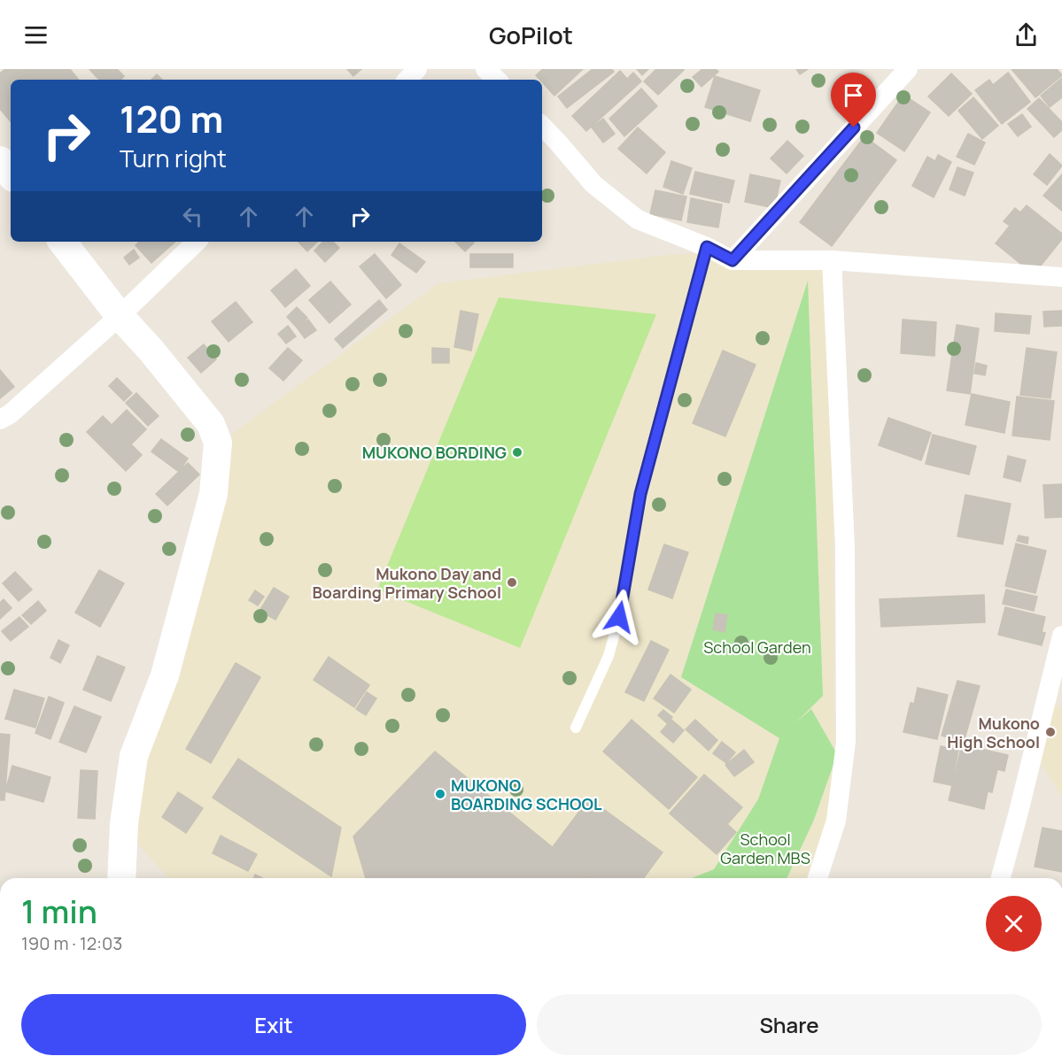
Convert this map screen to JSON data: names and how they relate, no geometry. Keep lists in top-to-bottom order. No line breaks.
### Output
{"parks":["School Garden","School Garden MBS"],"places":["MUKONO BORDING","Mukono Day and Boarding Primary School","Mukono High School","MUKONO BOARDING SCHOOL"],"page":{"header":"GoPilot","turn":["120 m","Turn right"],"heading":["1 min","190 m · 12:03"],"buttons":["Exit","Share"]}}
